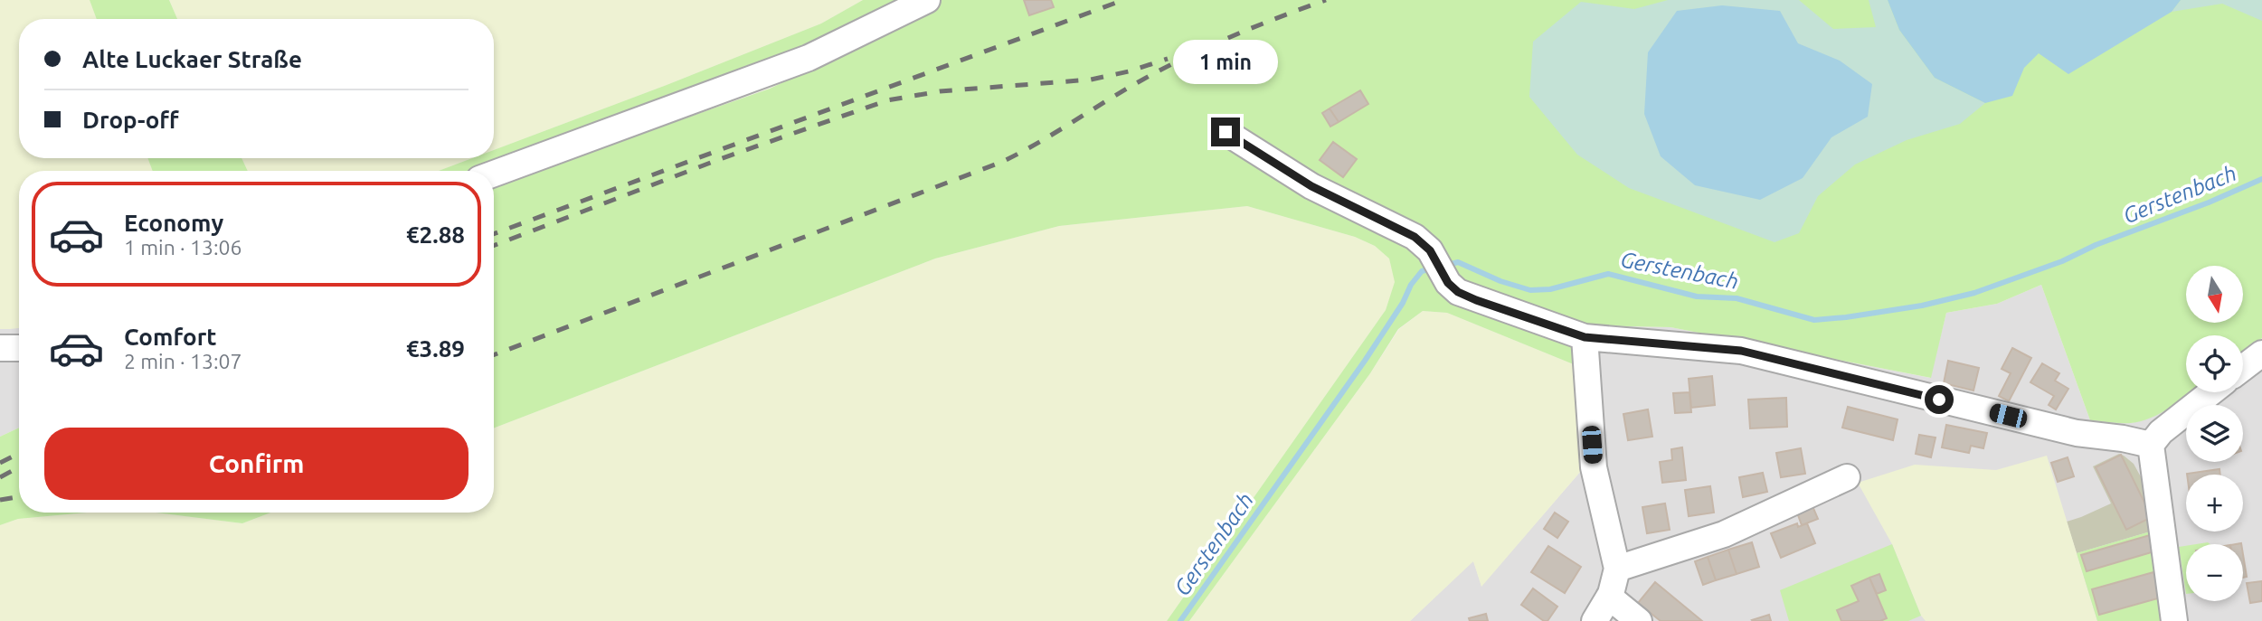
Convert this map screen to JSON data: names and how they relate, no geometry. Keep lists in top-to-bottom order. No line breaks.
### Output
{"water":["Gerstenbach"],"north":"bottom","page":{"banner":["Alte Luckaer Straße","Drop-off"],"bubble":"1 min","list":[{"name":"Economy","note":"1 min · 13:06","value":"€2.88"},{"name":"Comfort","note":"2 min · 13:07","value":"€3.89"}],"map_buttons":["+","−"],"buttons":"Confirm"}}
